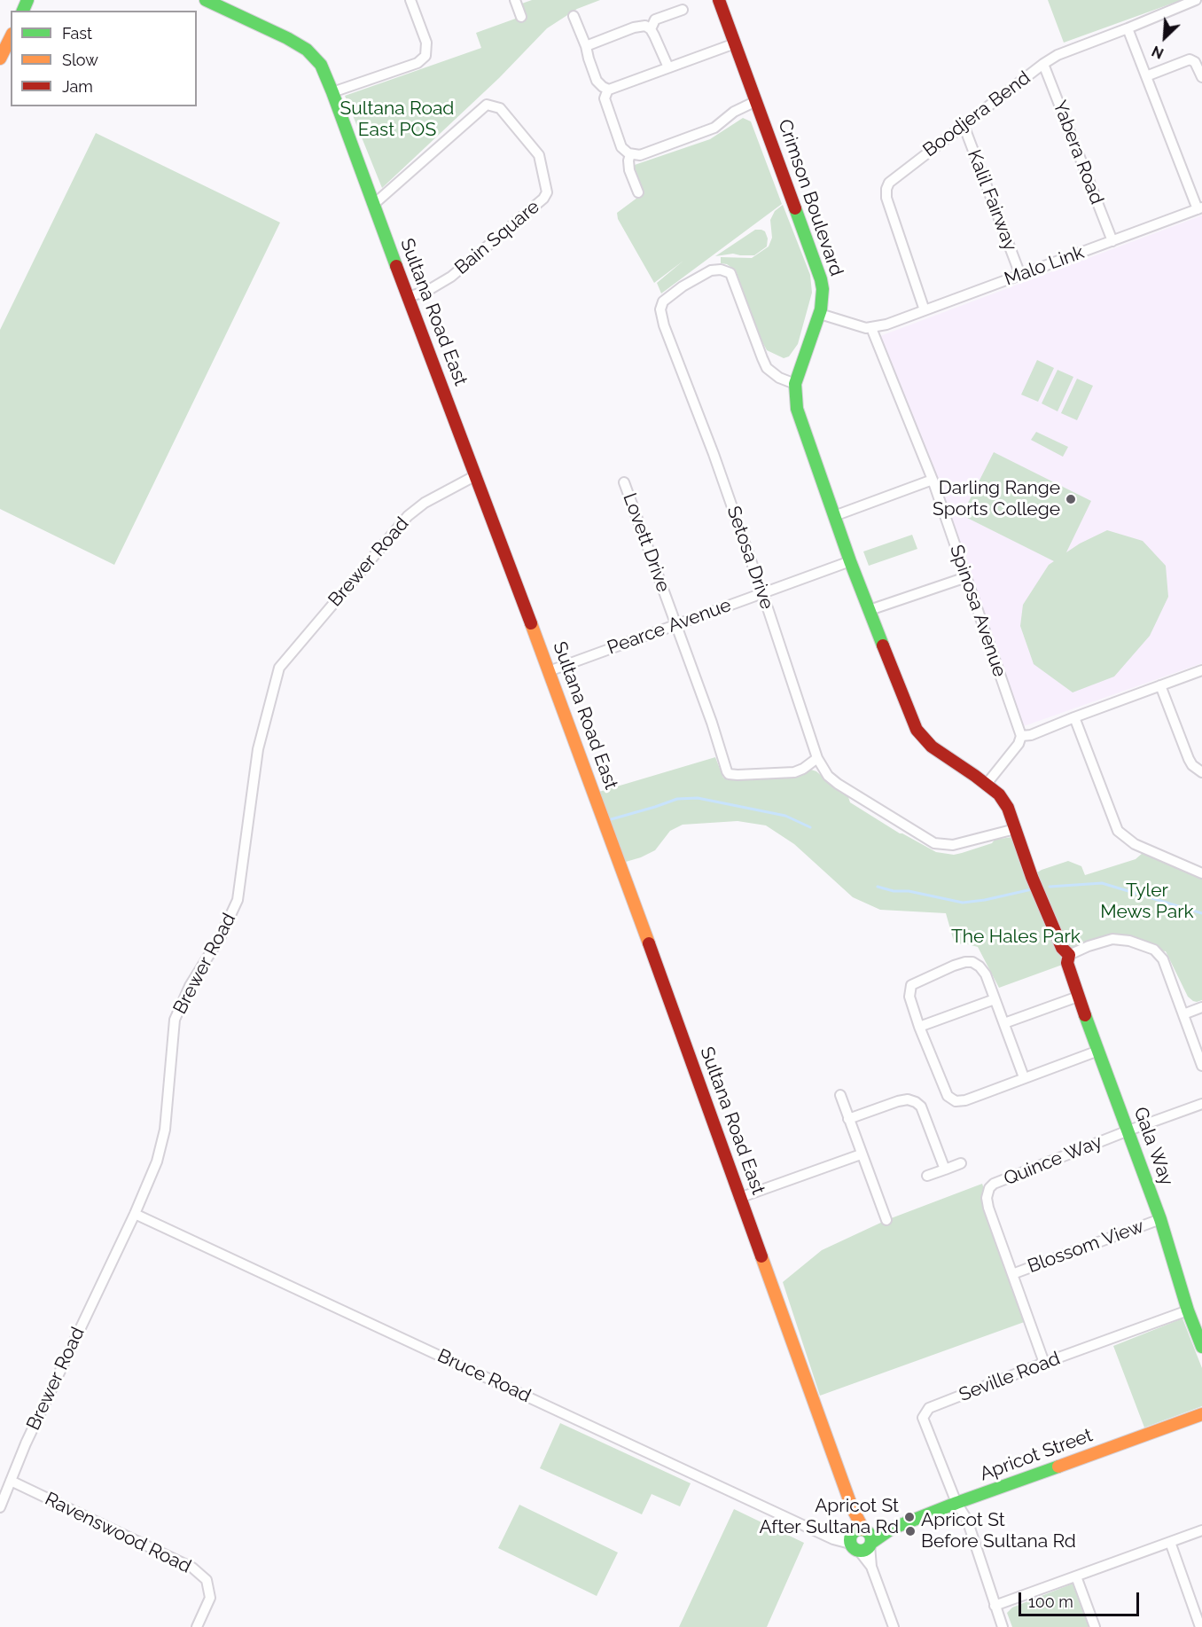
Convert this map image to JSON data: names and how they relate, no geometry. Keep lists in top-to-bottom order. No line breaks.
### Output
{"streets":{"street":["Boodjera Bend","Yabera Road","Crimson Boulevard","Kalil Fairway","Bain Square","Malo Link","Sultana Road East","Lovett Drive","Setosa Drive","Brewer Road","Spinosa Avenue","Pearce Avenue","Gala Way","Quince Way","Blossom View","Bruce Road","Seville Road","Apricot Street","Ravenswood Road"]},"crossings":[["Boodjera Bend","Yabera Road"],["Boodjera Bend","Kalil Fairway"],["Boodjera Bend","Malo Link"],["Yabera Road","Malo Link"],["Crimson Boulevard","Setosa Drive"],["Crimson Boulevard","Pearce Avenue"],["Kalil Fairway","Malo Link"],["Bain Square","Sultana Road East"],["Malo Link","Spinosa Avenue"],["Sultana Road East","Brewer Road"],["Sultana Road East","Pearce Avenue"],["Sultana Road East","Bruce Road"],["Sultana Road East","Apricot Street"],["Lovett Drive","Setosa Drive"],["Lovett Drive","Pearce Avenue"],["Setosa Drive","Pearce Avenue"],["Setosa Drive","Gala Way"],["Brewer Road","Bruce Road"],["Brewer Road","Ravenswood Road"],["Gala Way","Quince Way"],["Gala Way","Blossom View"],["Gala Way","Seville Road"],["Quince Way","Blossom View"],["Quince Way","Seville Road"],["Bruce Road","Apricot Street"],["Seville Road","Apricot Street"]],"parks":["Sultana Road East POS","Tyler Mews Park","The Hales Park"],"places":["Darling Range Sports College","Apricot St After Sultana Rd","Apricot St Before Sultana Rd"],"legend":["Fast","Slow","Jam"],"scale_bar":"100 m","north":"bottom left"}
